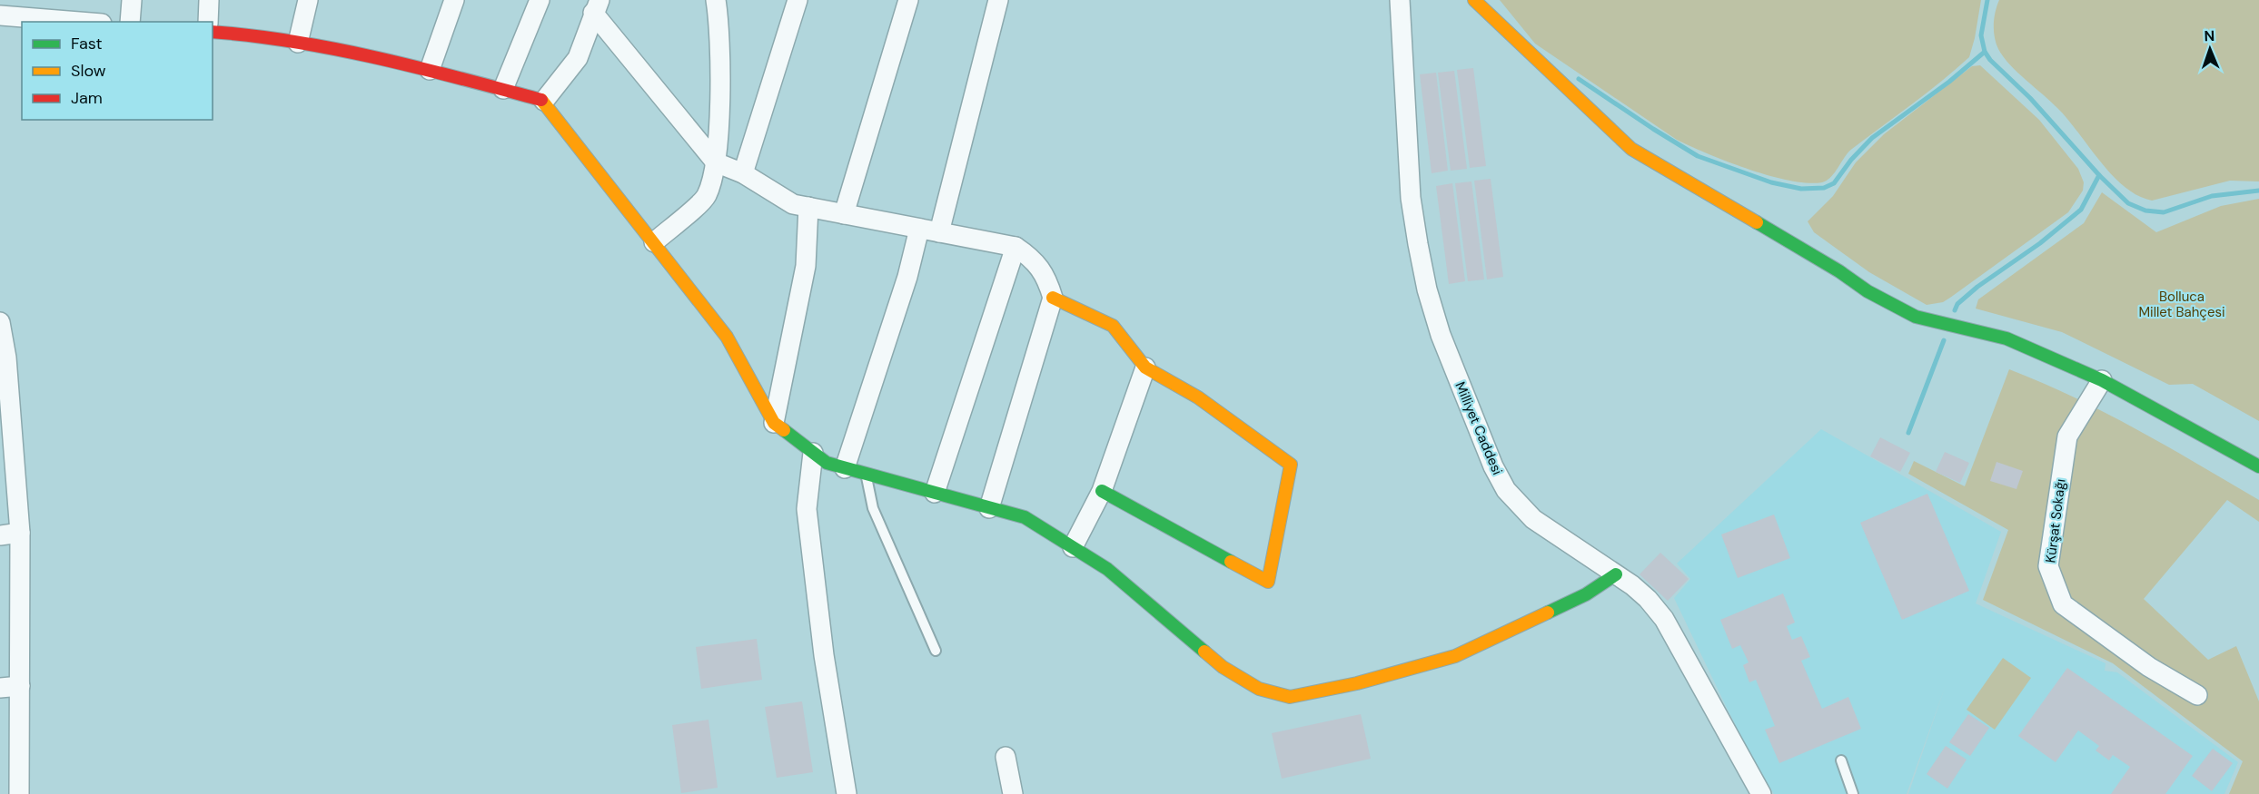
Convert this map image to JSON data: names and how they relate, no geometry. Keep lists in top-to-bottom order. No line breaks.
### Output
{"streets":{"street":["Milliyet Caddesi","Kürşat Sokağı"]},"parks":["Bolluca Millet Bahçesi"],"legend":["Fast","Slow","Jam"],"north":"top"}
